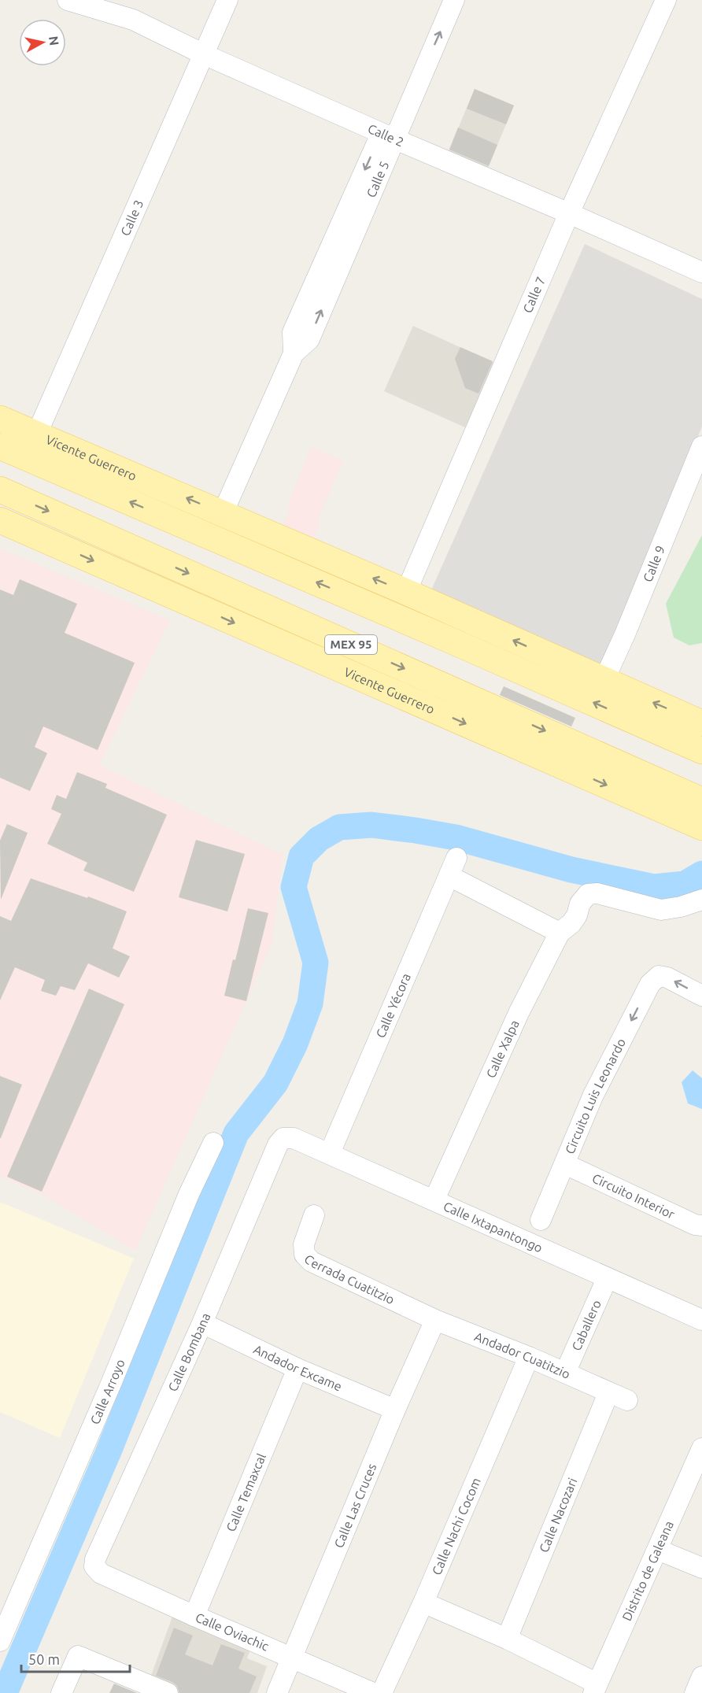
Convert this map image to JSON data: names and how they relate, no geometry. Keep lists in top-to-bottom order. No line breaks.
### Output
{"streets":{"main road":["Vicente Guerrero","MEX 95"],"street":["Calle 2","Calle 5","Calle 3","Calle 7","Calle 9","Calle Yécora","Calle Xalpa","Circuito Luis Leonardo","Circuito Interior","Calle Ixtapantongo","Cerrada Cuatitzio","Caballero","Calle Bombana","Andador Cuatitzio","Andador Excame","Calle Arroyo","Calle Temaxcal","Calle Las Cruces","Calle Nacozari","Calle Nachi Cocom","Distrito de Galeana","Calle Oviachic"]},"crossings":[["Calle 2","Calle 5"],["Calle 2","Calle 3"],["Calle 2","Calle 7"],["Calle 5","Vicente Guerrero"],["Calle 3","Vicente Guerrero"],["Calle 7","Vicente Guerrero"],["Vicente Guerrero","Calle 9"],["Calle Yécora","Calle Xalpa"],["Calle Yécora","Calle Ixtapantongo"],["Calle Xalpa","Calle Ixtapantongo"],["Circuito Luis Leonardo","Circuito Interior"],["Calle Ixtapantongo","Caballero"],["Calle Ixtapantongo","Calle Bombana"],["Cerrada Cuatitzio","Andador Cuatitzio"],["Cerrada Cuatitzio","Calle Las Cruces"],["Caballero","Andador Cuatitzio"],["Calle Bombana","Andador Excame"],["Calle Bombana","Calle Oviachic"],["Andador Cuatitzio","Calle Las Cruces"],["Andador Cuatitzio","Calle Nacozari"],["Andador Cuatitzio","Calle Nachi Cocom"],["Andador Excame","Calle Temaxcal"],["Andador Excame","Calle Las Cruces"],["Calle Temaxcal","Calle Oviachic"],["Calle Las Cruces","Calle Oviachic"]],"one_way":["Circuito Luis Leonardo"],"scale_bar":"50 m","north":"right"}
